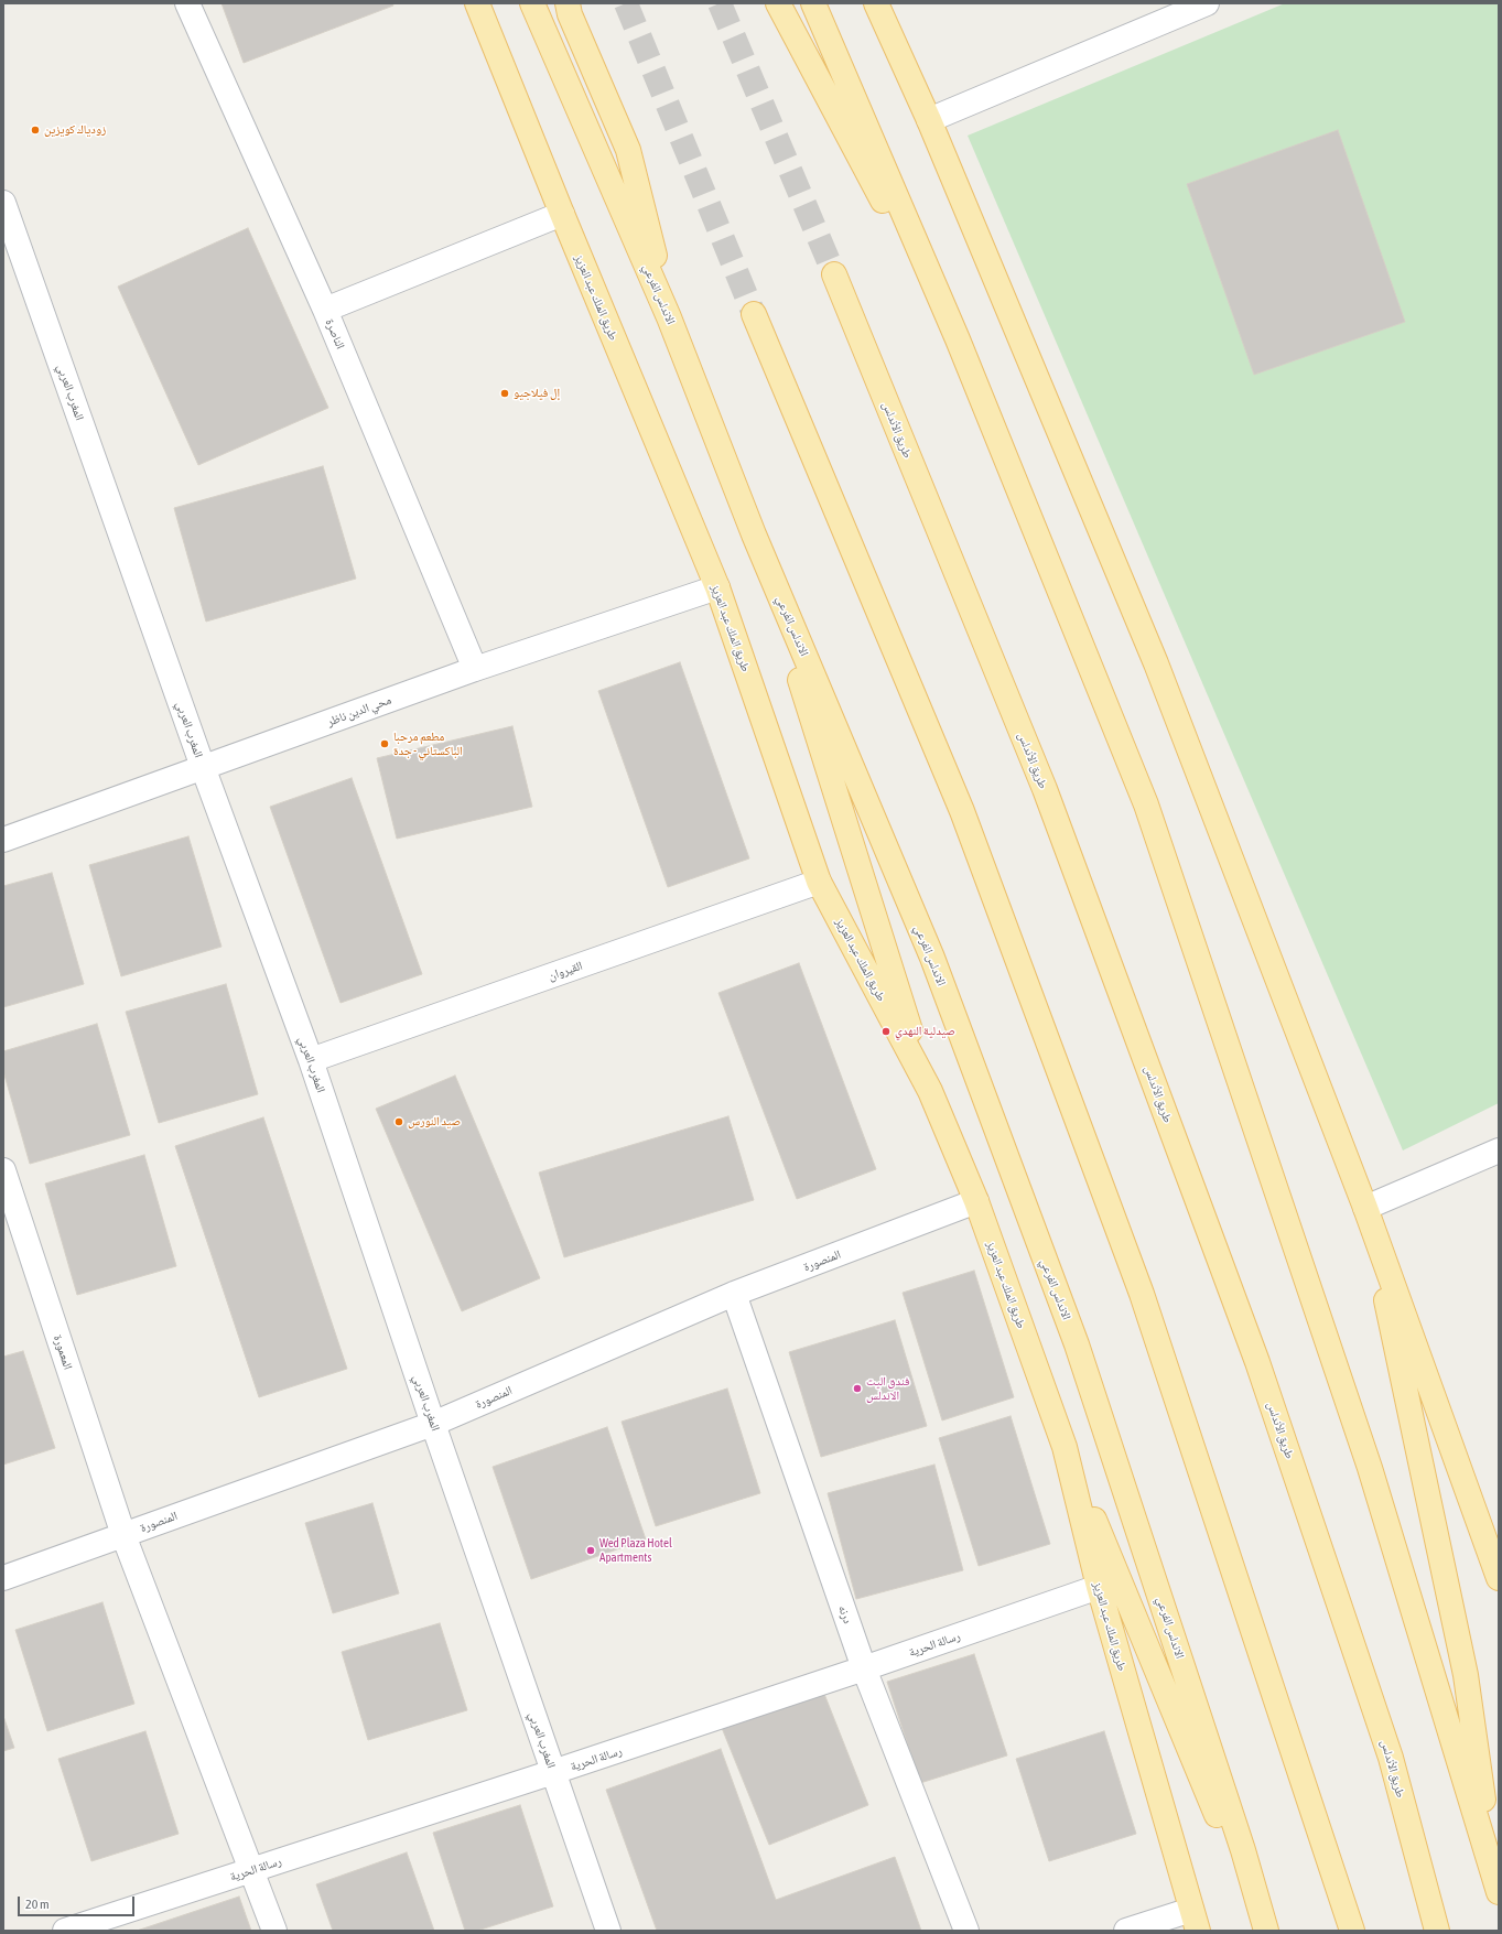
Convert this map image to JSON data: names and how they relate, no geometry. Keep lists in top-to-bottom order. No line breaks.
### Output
{"streets":{"main road":["الاندلس الفرعي","طريق الملك عبد العزيز","طريق الأندلس"],"street":["الناصرة","المغرب العربي","محي الدين ناظر","القيروان","المنصورة","المعمورة","درنه","رسالة الحرية"]},"crossings":[["طريق الملك عبد العزيز","محي الدين ناظر"],["طريق الملك عبد العزيز","القيروان"],["طريق الملك عبد العزيز","المنصورة"],["طريق الملك عبد العزيز","رسالة الحرية"],["الناصرة","محي الدين ناظر"],["المغرب العربي","محي الدين ناظر"],["المغرب العربي","القيروان"],["المغرب العربي","المنصورة"],["المغرب العربي","رسالة الحرية"],["المنصورة","المعمورة"],["المنصورة","درنه"],["المعمورة","رسالة الحرية"],["درنه","رسالة الحرية"]],"places":["زودياك كويزين","إل فيلاجيو","مطعم مرحبا الباكستاني - جدة","صيدلية النهدي","صيد النورس","فندق اليت الاندلس","Wed Plaza Hotel Apartments"],"scale_bar":"20 m"}
